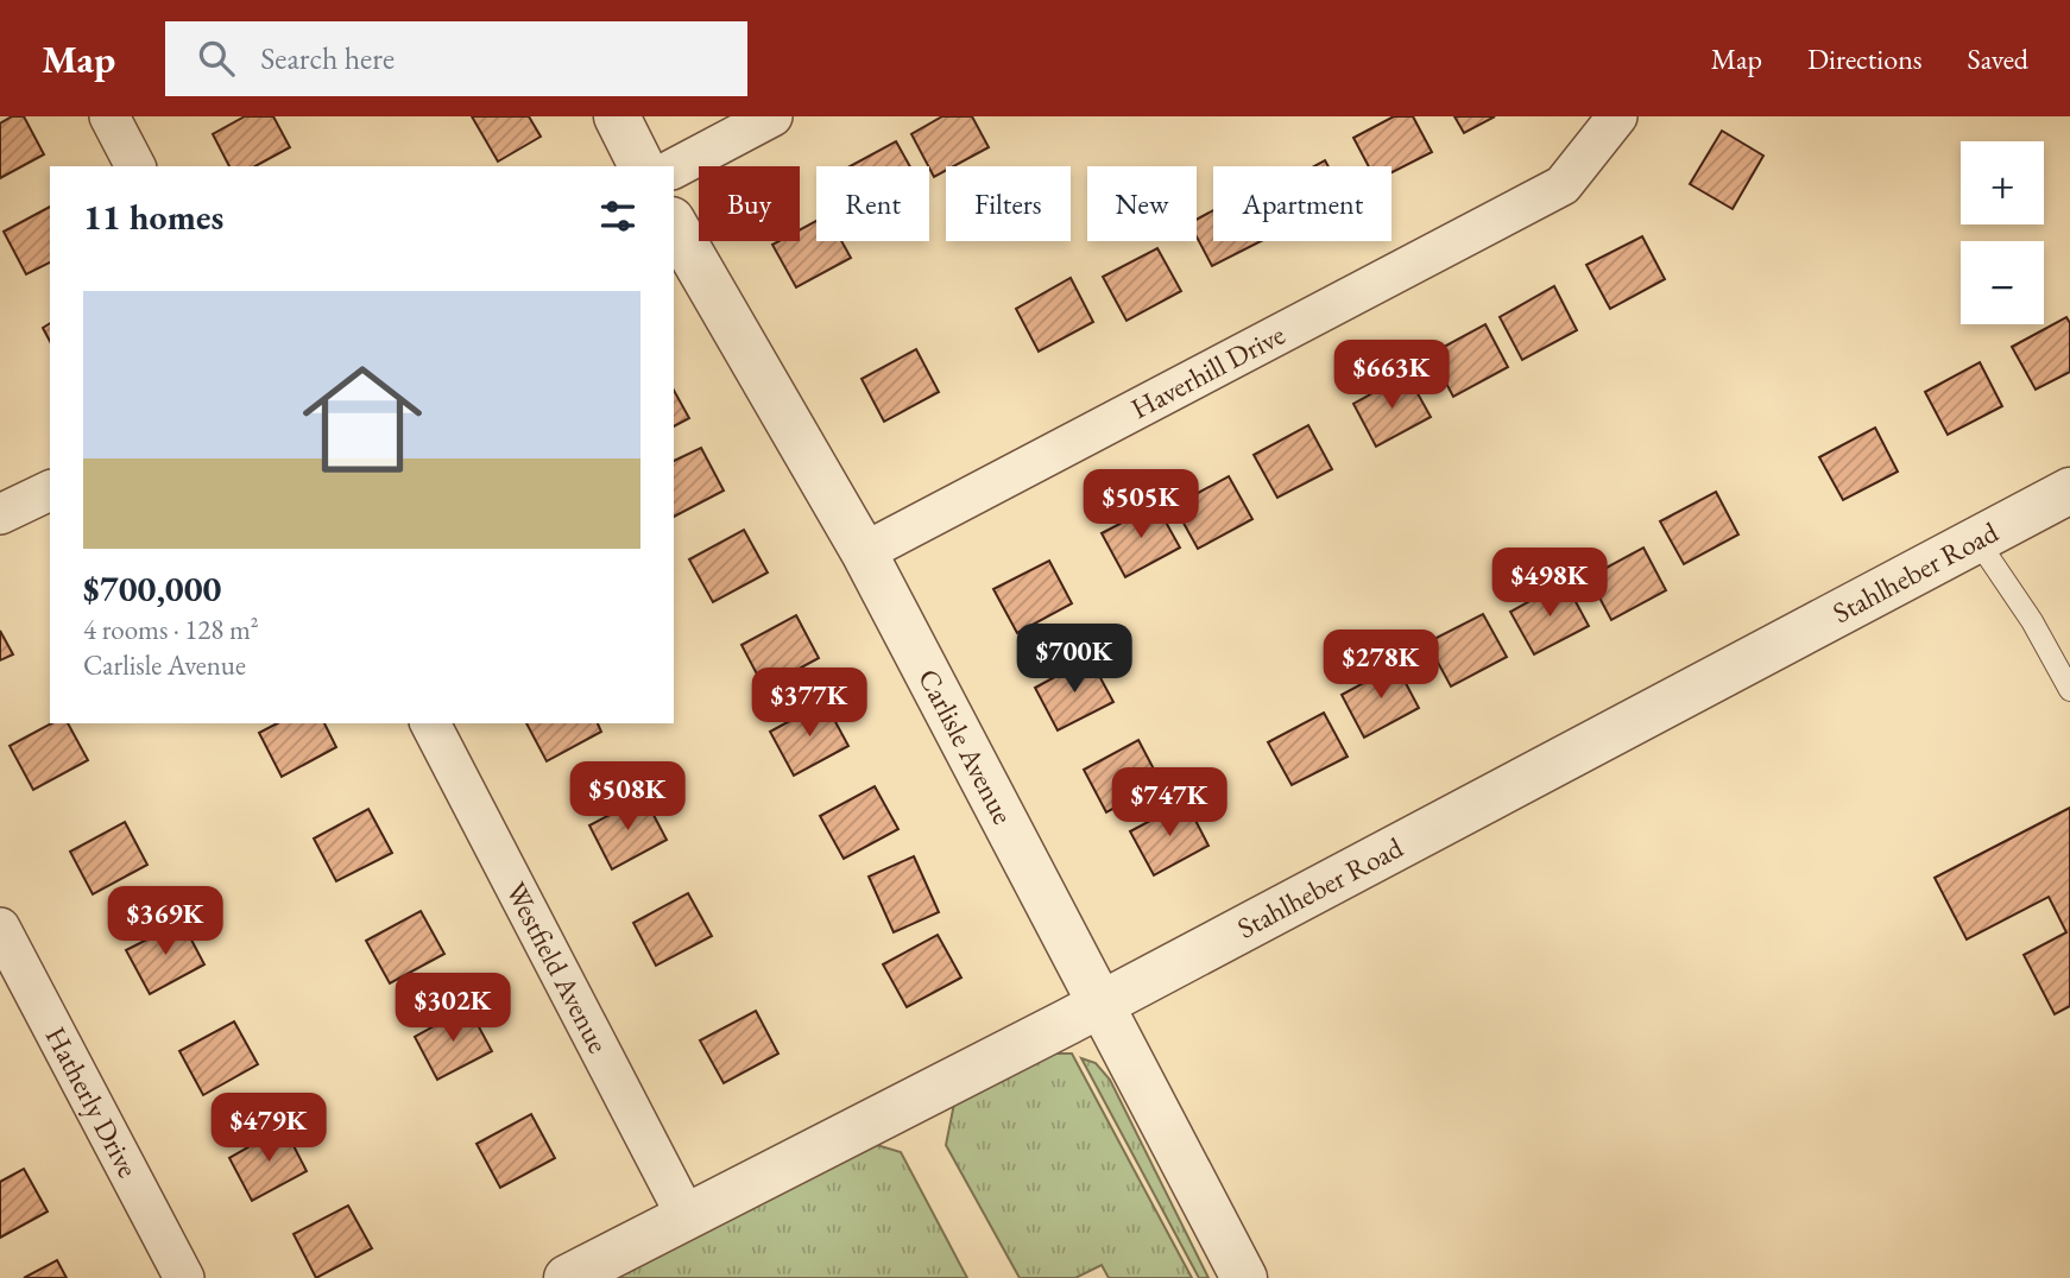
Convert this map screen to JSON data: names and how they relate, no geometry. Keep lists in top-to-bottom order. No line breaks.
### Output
{"streets":{"street":["Haverhill Drive","Stahlheber Road","Carlisle Avenue","Westfield Avenue","Hatherly Drive"]},"crossings":[["Haverhill Drive","Carlisle Avenue"],["Stahlheber Road","Carlisle Avenue"],["Stahlheber Road","Westfield Avenue"]],"page":{"header":"Map","search":"Search here","nav":["Map","Directions","Saved"],"map_buttons":["+","−"],"chip":["Buy","Rent","Filters","New","Apartment"],"heading":"11 homes","list":[{"name":"$700,000","note":"4 rooms · 128 m² · Carlisle Avenue"}],"price":["$663K","$505K","$498K","$700K","$278K","$377K","$508K","$747K","$369K","$302K","$479K"]}}
